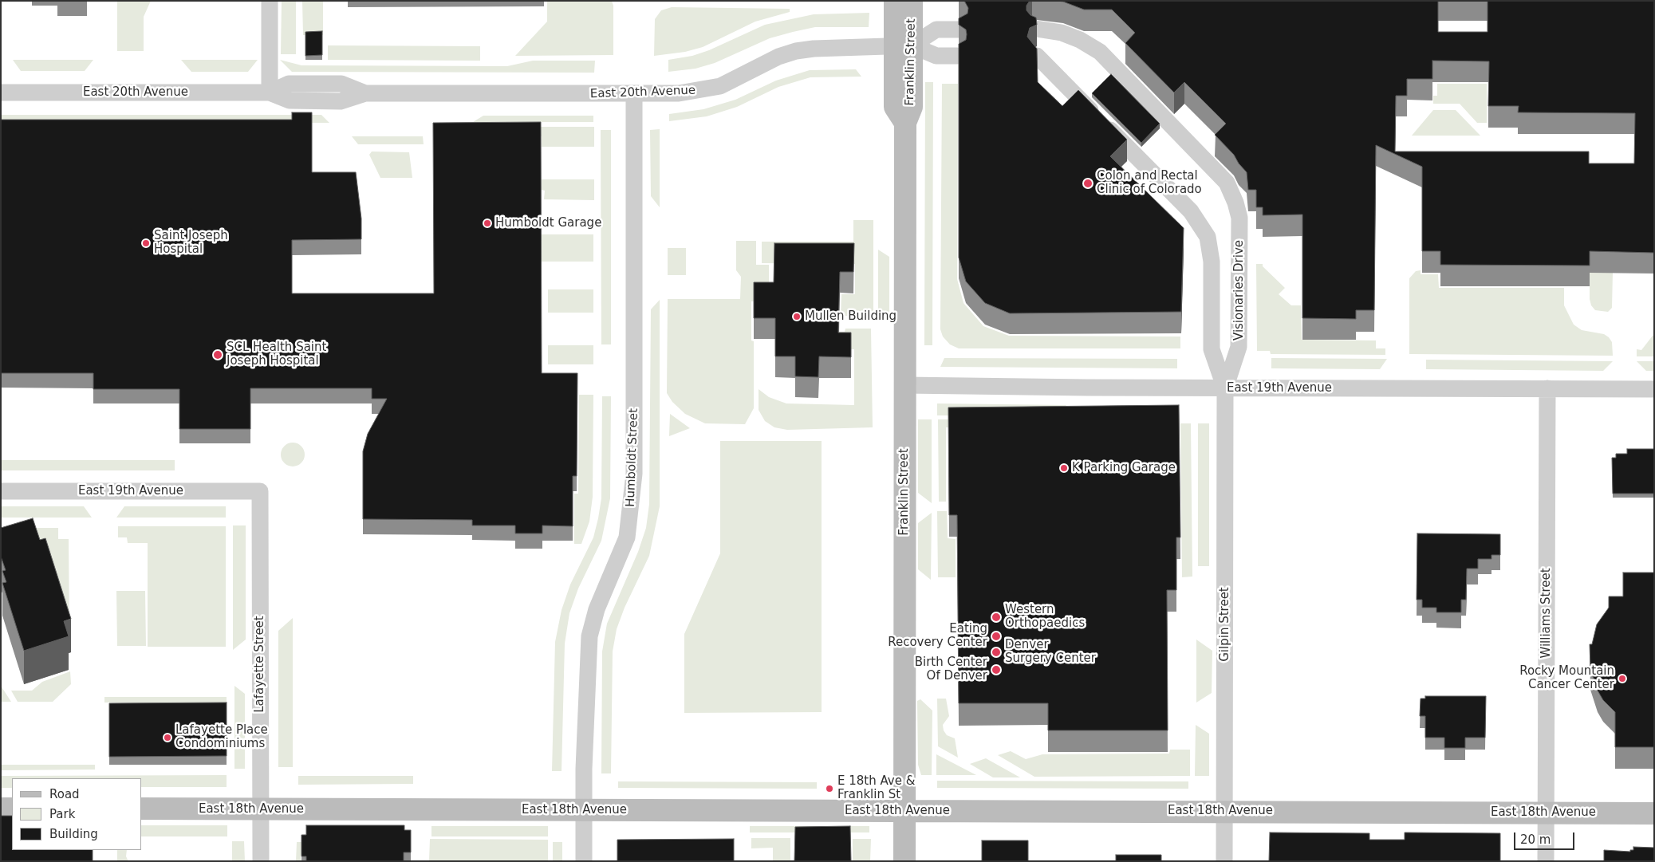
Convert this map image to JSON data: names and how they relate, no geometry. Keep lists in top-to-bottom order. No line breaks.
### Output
{"streets":{"main road":["Franklin Street","East 18th Avenue"],"street":["East 20th Avenue","Visionaries Drive","East 19th Avenue","Humboldt Street","Williams Street","Gilpin Street","Lafayette Street"]},"crossings":[["Franklin Street","East 20th Avenue"],["Franklin Street","East 19th Avenue"],["Franklin Street","East 18th Avenue"],["East 20th Avenue","Humboldt Street"],["Visionaries Drive","East 19th Avenue"],["Visionaries Drive","Gilpin Street"],["East 19th Avenue","Williams Street"],["East 19th Avenue","Gilpin Street"],["East 19th Avenue","Lafayette Street"],["Humboldt Street","East 18th Avenue"],["Williams Street","East 18th Avenue"],["Gilpin Street","East 18th Avenue"],["Lafayette Street","East 18th Avenue"]],"places":["Colon and Rectal Clinic of Colorado","Humboldt Garage","Saint Joseph Hospital","Mullen Building","SCL Health Saint Joseph Hospital","K Parking Garage","Western Orthopaedics","Eating Recovery Center","Denver Surgery Center","Birth Center Of Denver","Rocky Mountain Cancer Center","Lafayette Place Condominiums","E 18th Ave & Franklin St"],"legend":["Road","Park","Building"],"scale_bar":"20 m"}
